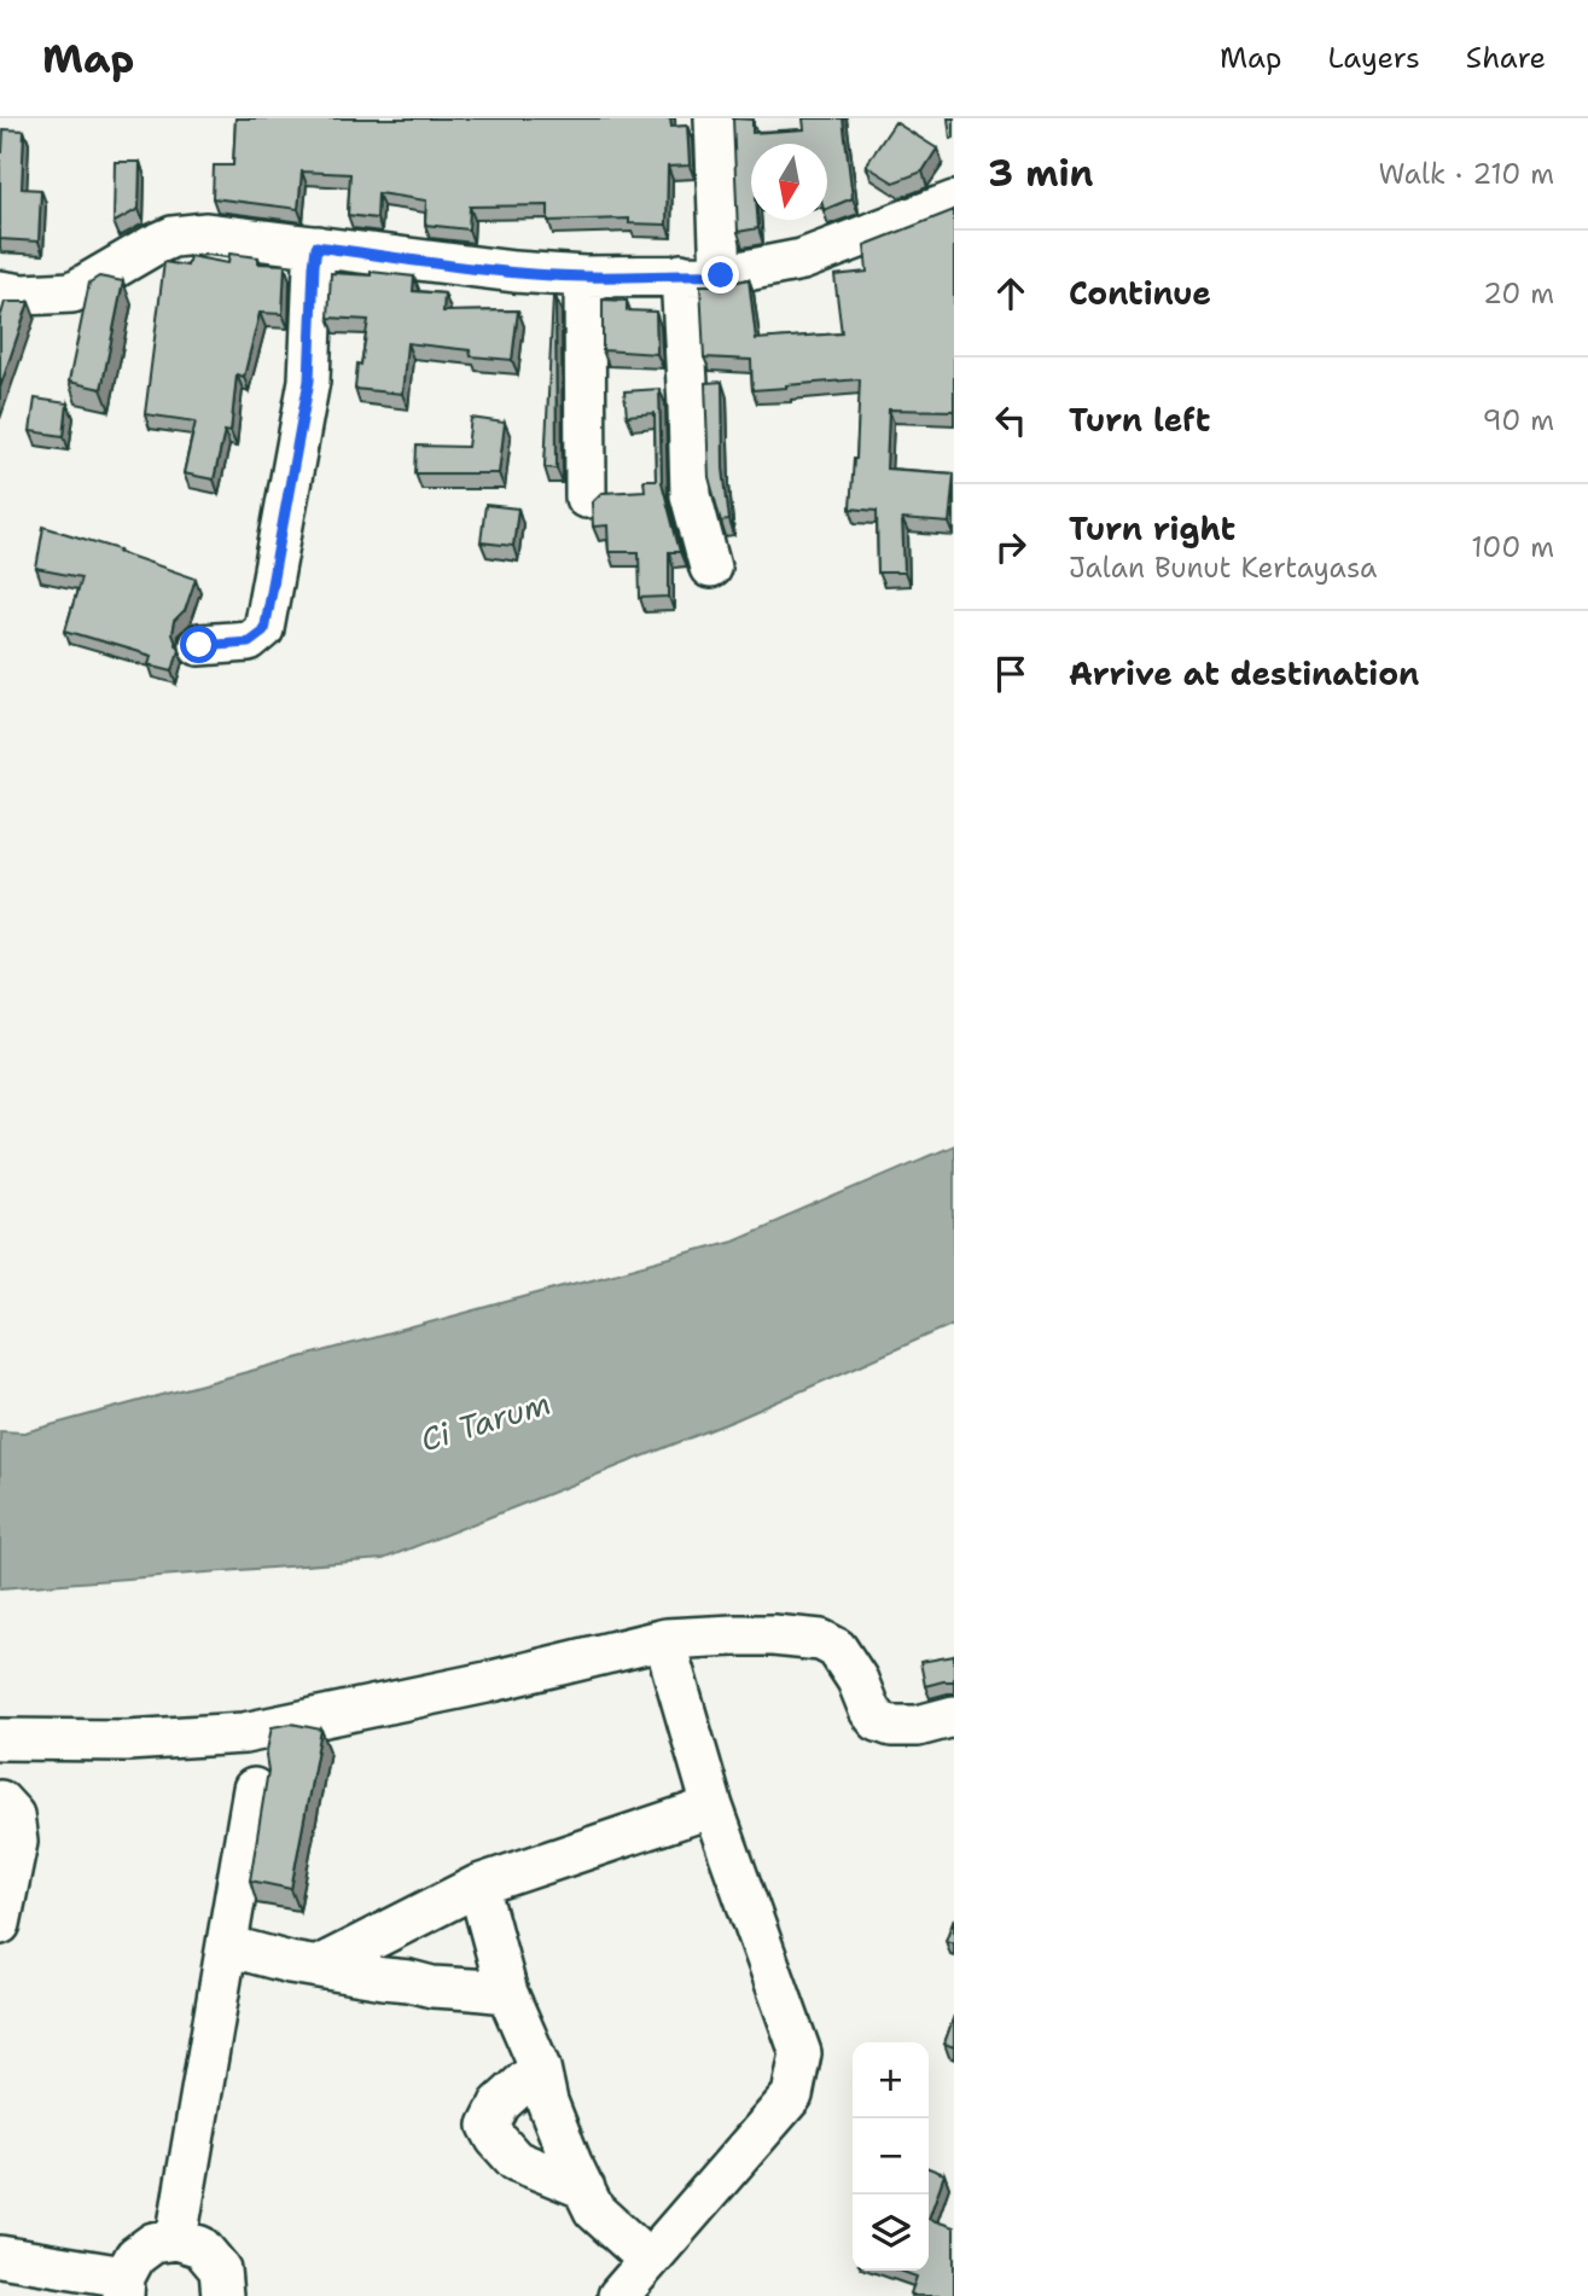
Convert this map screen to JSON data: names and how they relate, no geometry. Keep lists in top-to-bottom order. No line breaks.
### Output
{"water":["Ci Tarum"],"north":"bottom","page":{"header":"Map","nav":["Map","Layers","Share"],"heading":["3 min","Walk · 210 m"],"list":[["Continue","20 m"],["Turn left","90 m"],["Turn right","Jalan Bunut Kertayasa","100 m"],"Arrive at destination"],"map_buttons":["+","−"]}}
